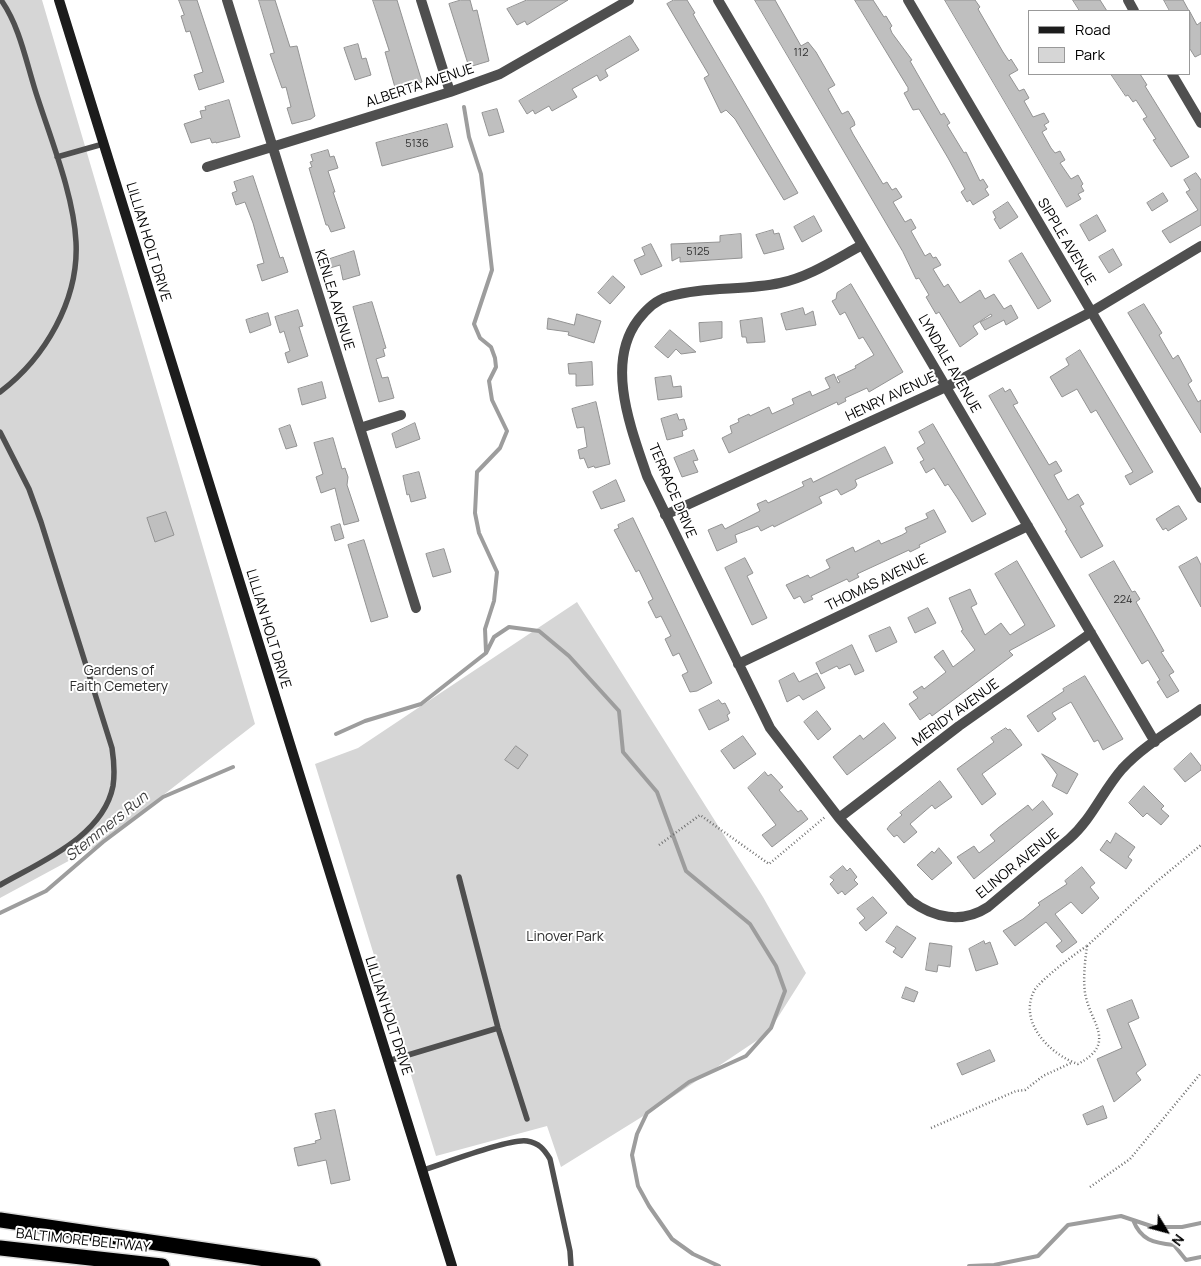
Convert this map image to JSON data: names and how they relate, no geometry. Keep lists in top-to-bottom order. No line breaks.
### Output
{"streets":{"highway":["BALTIMORE BELTWAY"],"main road":["LILLIAN HOLT DRIVE"],"street":["ALBERTA AVENUE","SIPPLE AVENUE","KENLEA AVENUE","LYNDALE AVENUE","HENRY AVENUE","TERRACE DRIVE","THOMAS AVENUE","MERIDY AVENUE","ELINOR AVENUE"]},"crossings":[["ALBERTA AVENUE","KENLEA AVENUE"],["SIPPLE AVENUE","HENRY AVENUE"],["LYNDALE AVENUE","HENRY AVENUE"],["LYNDALE AVENUE","TERRACE DRIVE"],["LYNDALE AVENUE","THOMAS AVENUE"],["LYNDALE AVENUE","MERIDY AVENUE"],["LYNDALE AVENUE","ELINOR AVENUE"],["HENRY AVENUE","TERRACE DRIVE"],["TERRACE DRIVE","THOMAS AVENUE"],["TERRACE DRIVE","MERIDY AVENUE"],["TERRACE DRIVE","ELINOR AVENUE"],["MERIDY AVENUE","ELINOR AVENUE"]],"water":["Stemmers Run"],"parks":["Gardens of Faith Cemetery","Linover Park"],"house_numbers":["112","5136","5125","224"],"legend":["Road","Park"],"north":"bottom right"}
